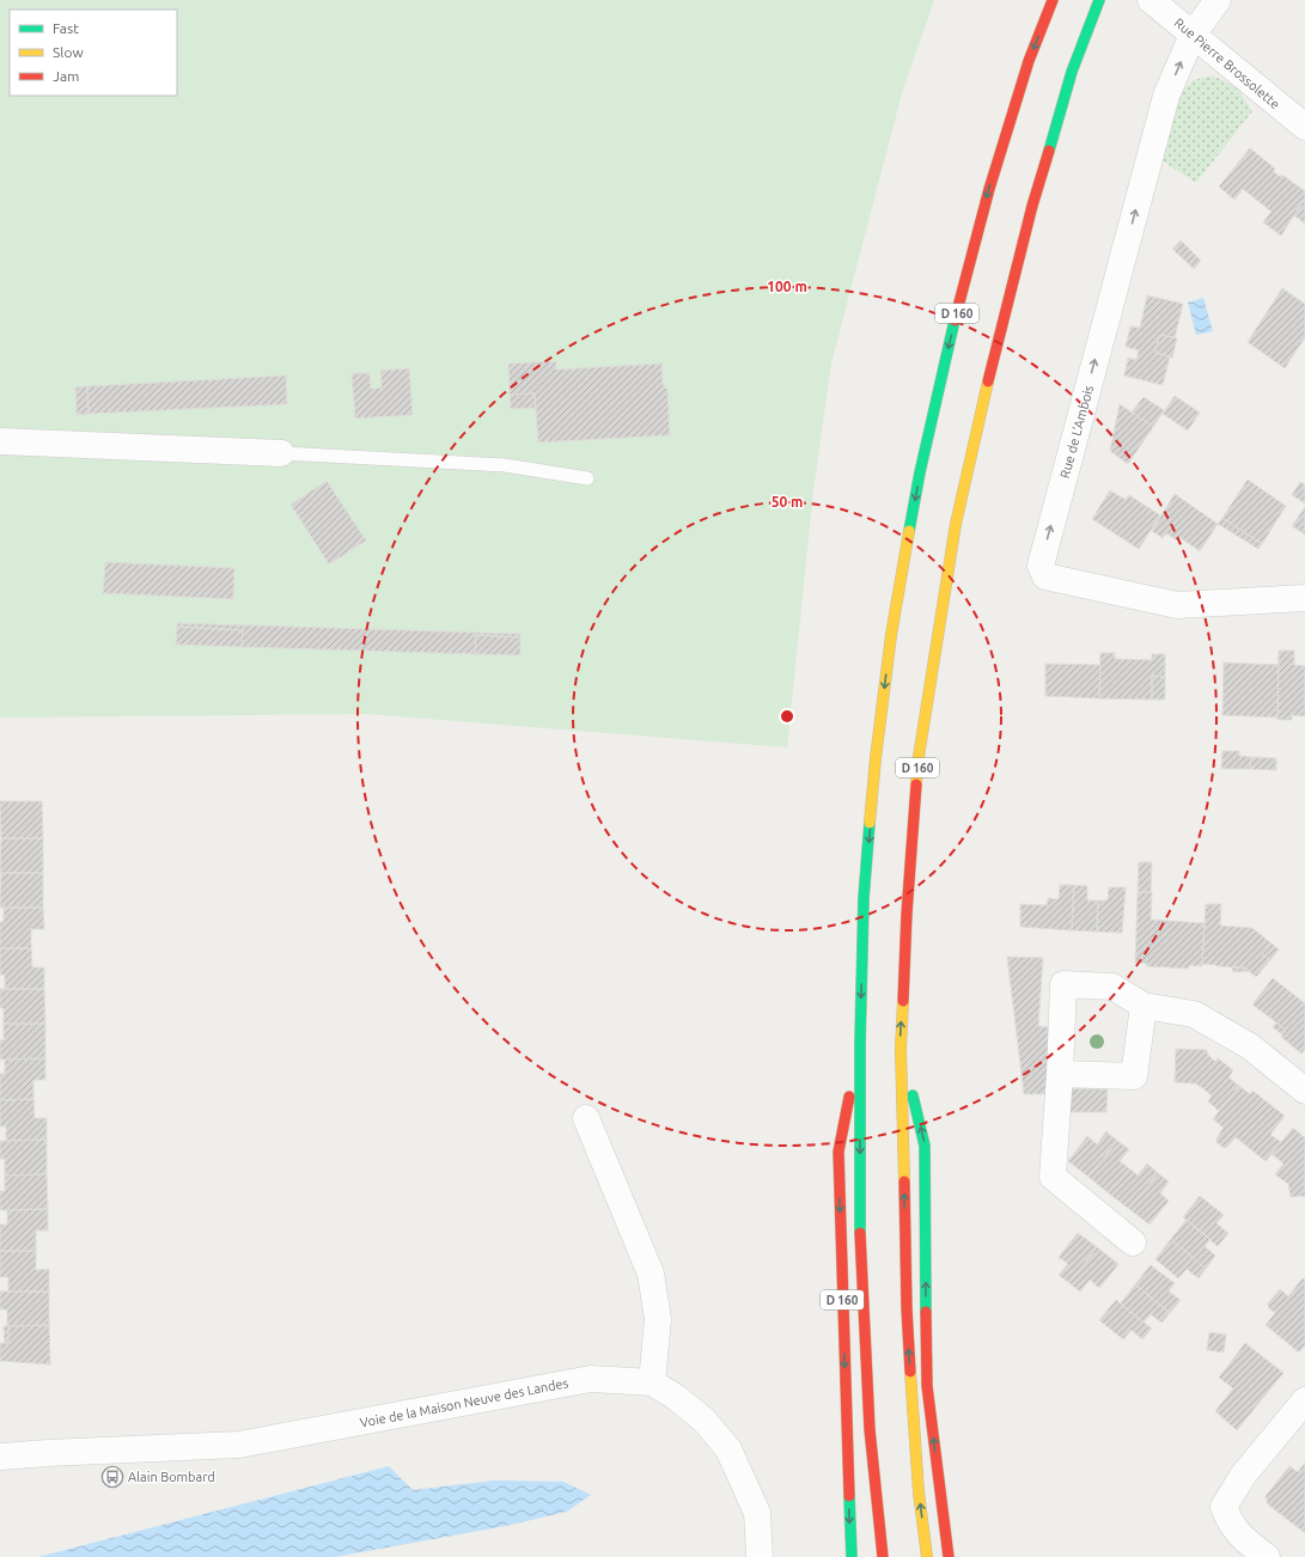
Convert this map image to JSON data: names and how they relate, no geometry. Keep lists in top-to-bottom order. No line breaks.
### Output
{"streets":{"highway":["D 160"],"street":["Rue Pierre Brossolette","Rue de L'Ambois","Voie de la Maison Neuve des Landes"]},"crossings":[["Rue Pierre Brossolette","Rue de L'Ambois"]],"places":{"bus stop":["Alain Bombard"]},"legend":["Fast","Slow","Jam"],"rings":["100 m","50 m"]}
